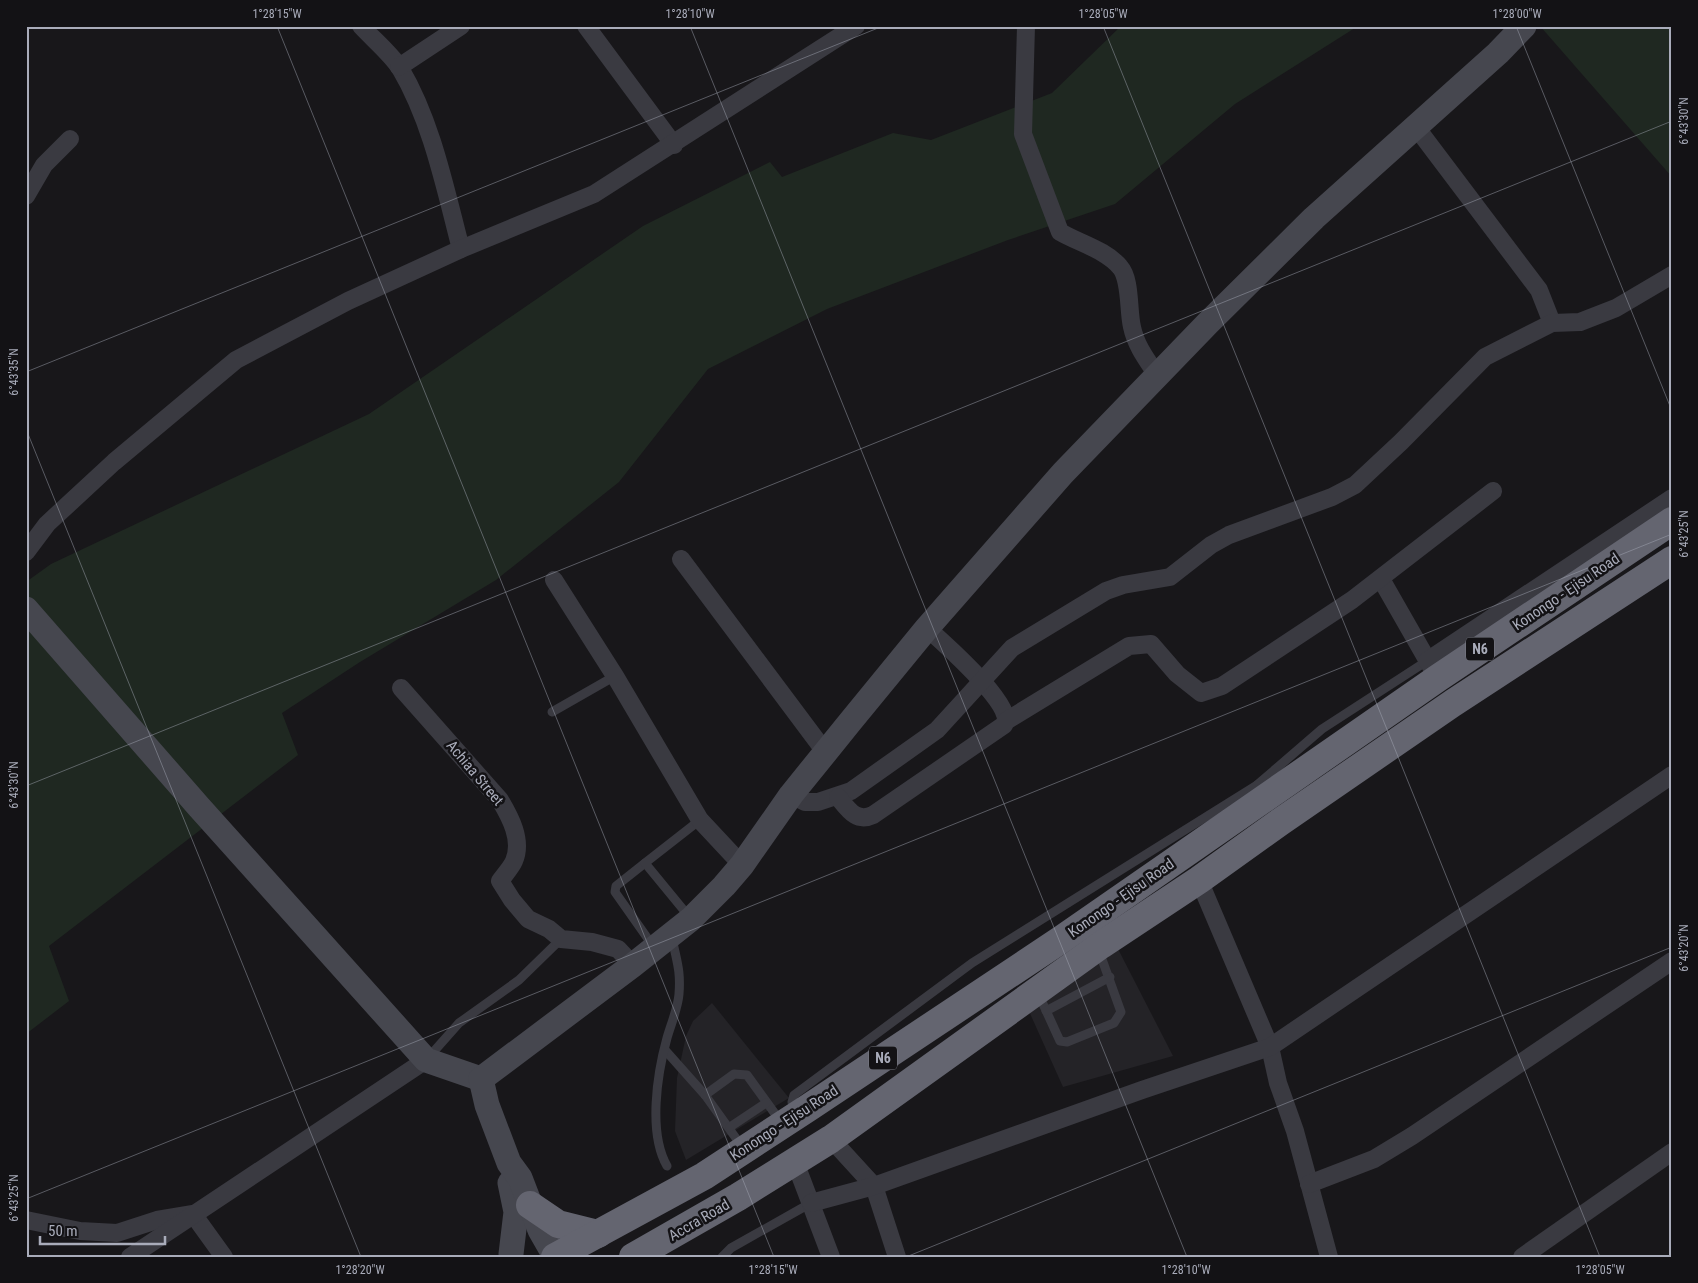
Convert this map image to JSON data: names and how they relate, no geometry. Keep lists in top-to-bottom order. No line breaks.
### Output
{"streets":{"highway":["Konongo - Ejisu Road","N6","Accra Road"],"street":["Achiaa Street"]},"crossings":[["Konongo - Ejisu Road","Accra Road"]],"scale_bar":"50 m","coordinates":["1°28'15\"W","1°28'10\"W","1°28'05\"W","1°28'00\"W","6°43'30\"N","6°43'35\"N","6°43'25\"N","6°43'20\"N","1°28'20\"W"]}
